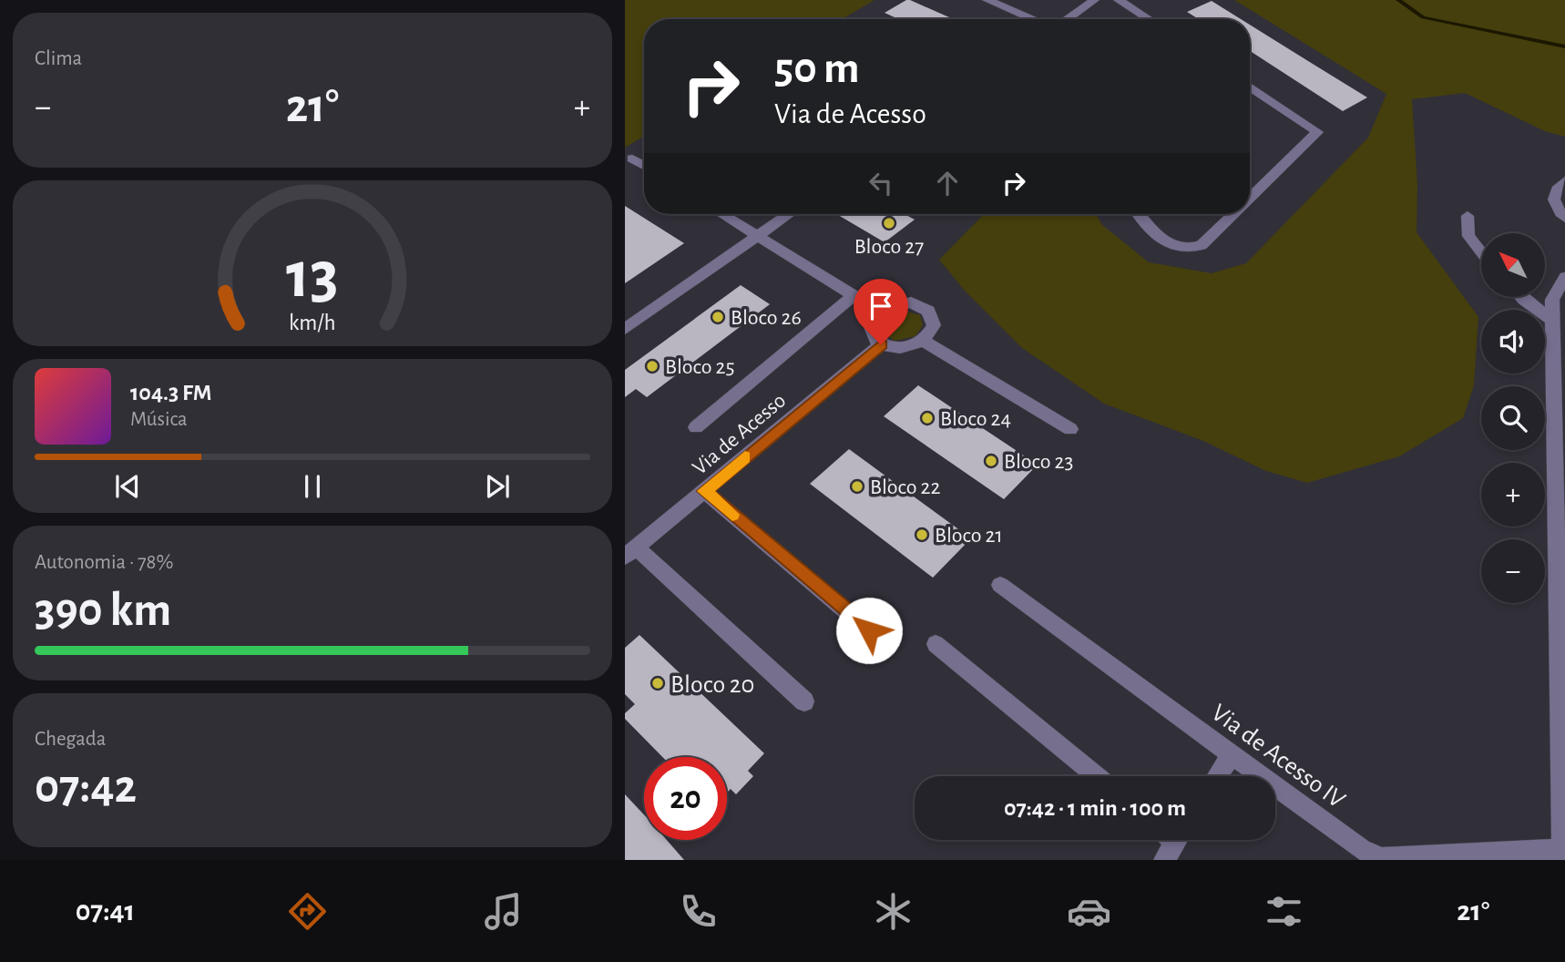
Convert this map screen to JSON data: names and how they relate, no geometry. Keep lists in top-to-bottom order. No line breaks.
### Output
{"streets":{"lane":["Via de Acesso","Via de Acesso IV"]},"places":["Bloco 27","Bloco 26","Bloco 25","Bloco 24","Bloco 23","Bloco 22","Bloco 21","Bloco 20"],"north":"top left","page":{"tile":["Clima",["Autonomia · 78%","390 km"],["Chegada","07:42"]],"turn":["50 m","Via de Acesso"],"heat":["−","21°","+"],"map_buttons":["+","−"],"song":["104.3 FM","Música"],"limit":"20","trip":"07:42 · 1 min · 100 m","tabs":["07:41","21°"],"gauge":["13","km/h"]}}
